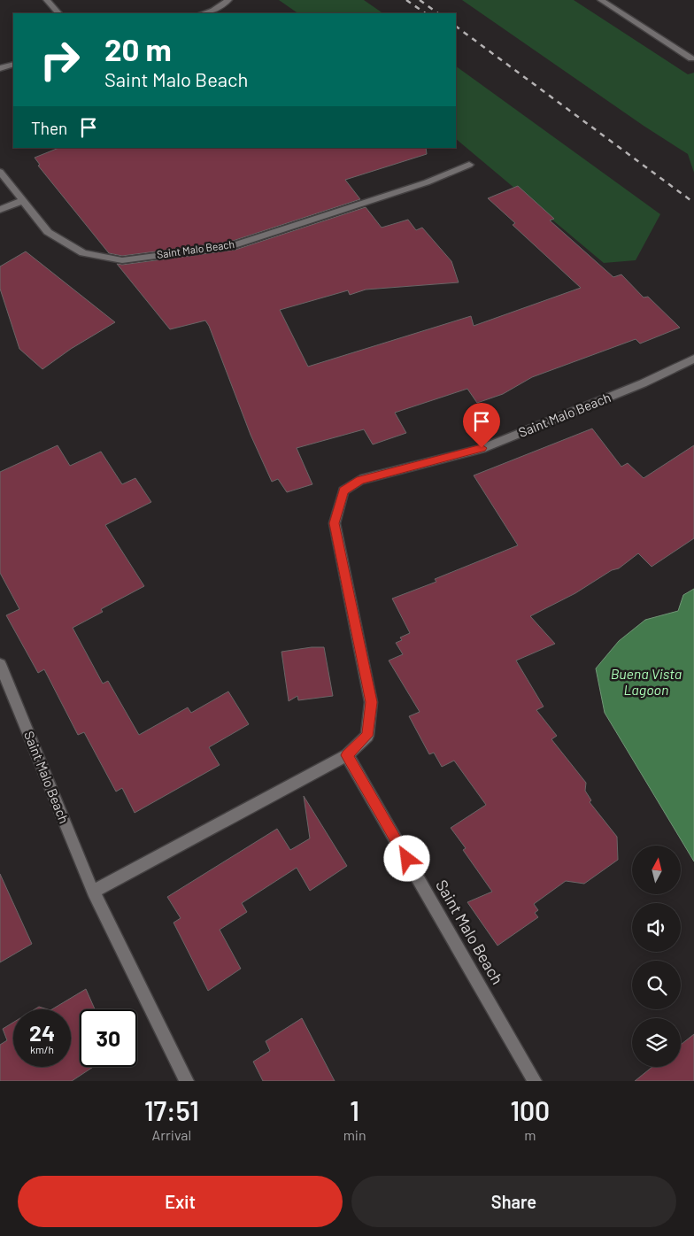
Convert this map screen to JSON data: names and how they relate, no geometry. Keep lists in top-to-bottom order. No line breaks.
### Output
{"streets":{"street":["Saint Malo Beach"]},"water":["Buena Vista Lagoon"],"north":"top","page":{"turn":["20 m","Saint Malo Beach"],"then":"Then","speed":"24 km/h","limit":"30","eta":["17:51","Arrival","1","min","100","m"],"buttons":["Exit","Share"]}}
